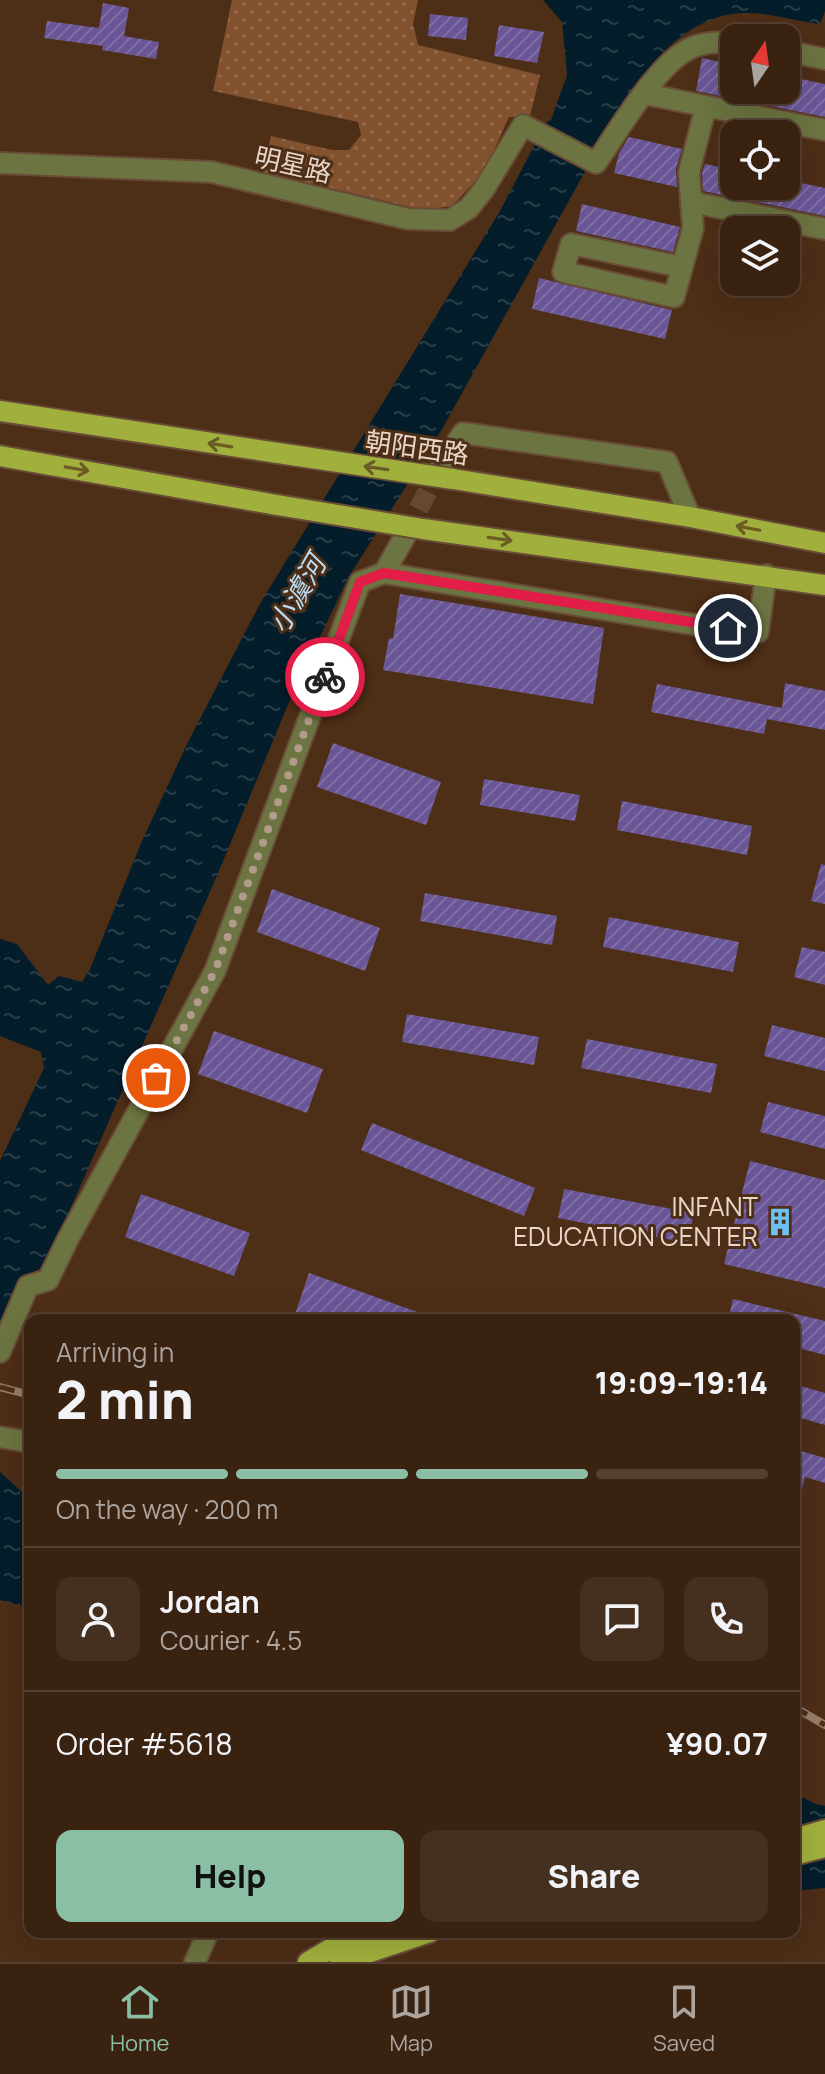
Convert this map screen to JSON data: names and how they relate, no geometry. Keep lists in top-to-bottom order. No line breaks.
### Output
{"streets":{"main road":["朝阳西路"],"street":["明星路"]},"water":["小澞河"],"places":{"building":["INFANT EDUCATION CENTER"]},"north":"top","page":{"heading":["2 min","Arriving in","19:09–19:14"],"panel":["Jordan","Courier · 4.5","Order #5618","¥90.07"],"bar":"On the way · 200 m","buttons":["Help","Share"],"tabs":["Home","Map","Saved"]}}
